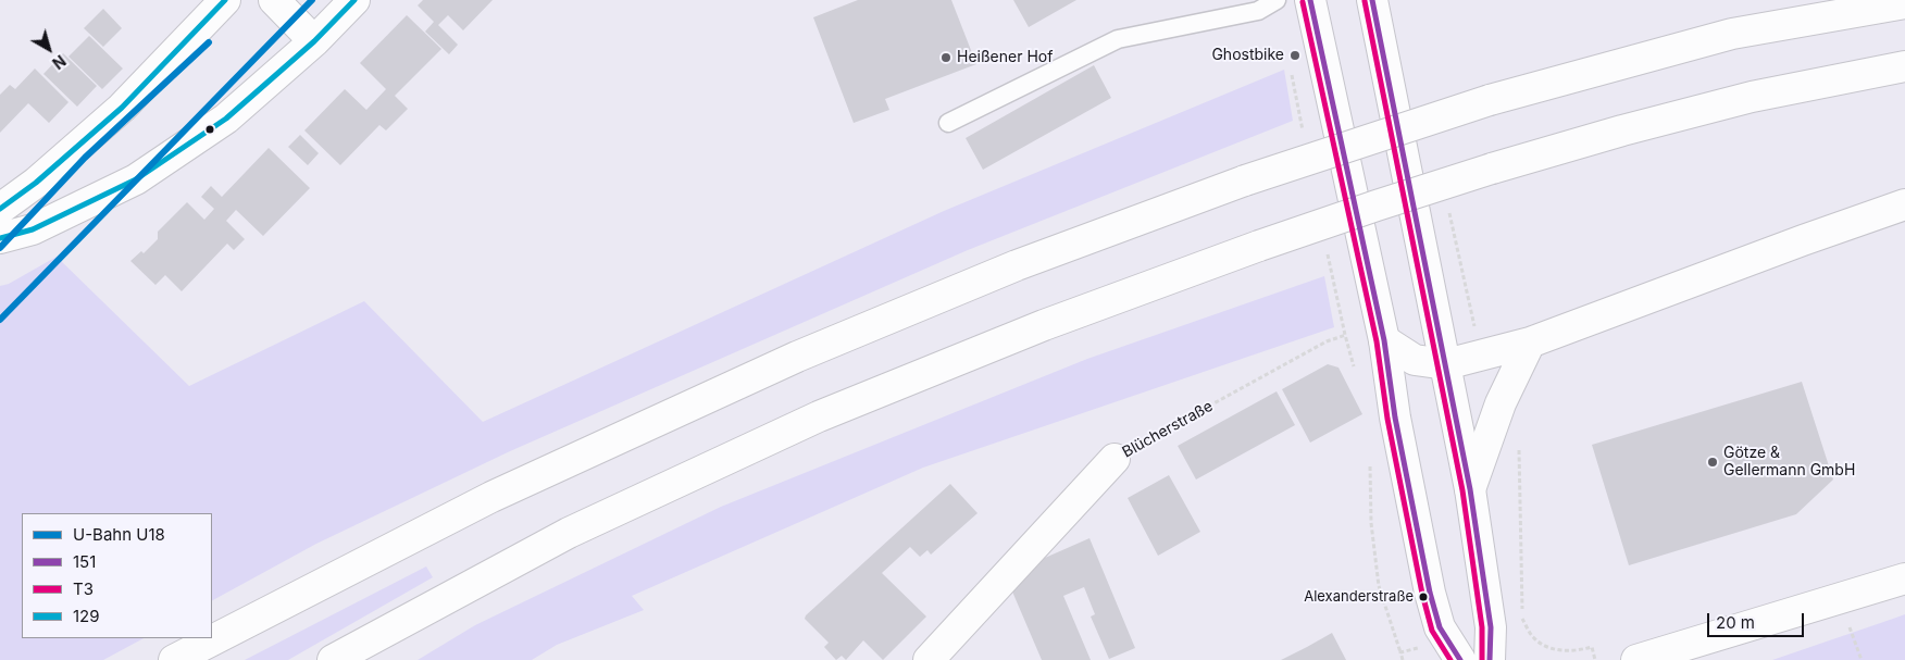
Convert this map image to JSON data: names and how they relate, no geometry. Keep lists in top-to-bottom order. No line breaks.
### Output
{"streets":{"main road":["Blücherstraße"]},"places":["Ghostbike","Heißener Hof","Götze & Gellermann GmbH","Alexanderstraße"],"lines":["metro line U18","transit line 151","transit line 129","transit line T3"],"legend":["U-Bahn U18","151","T3","129"],"scale_bar":"20 m","north":"bottom right"}
